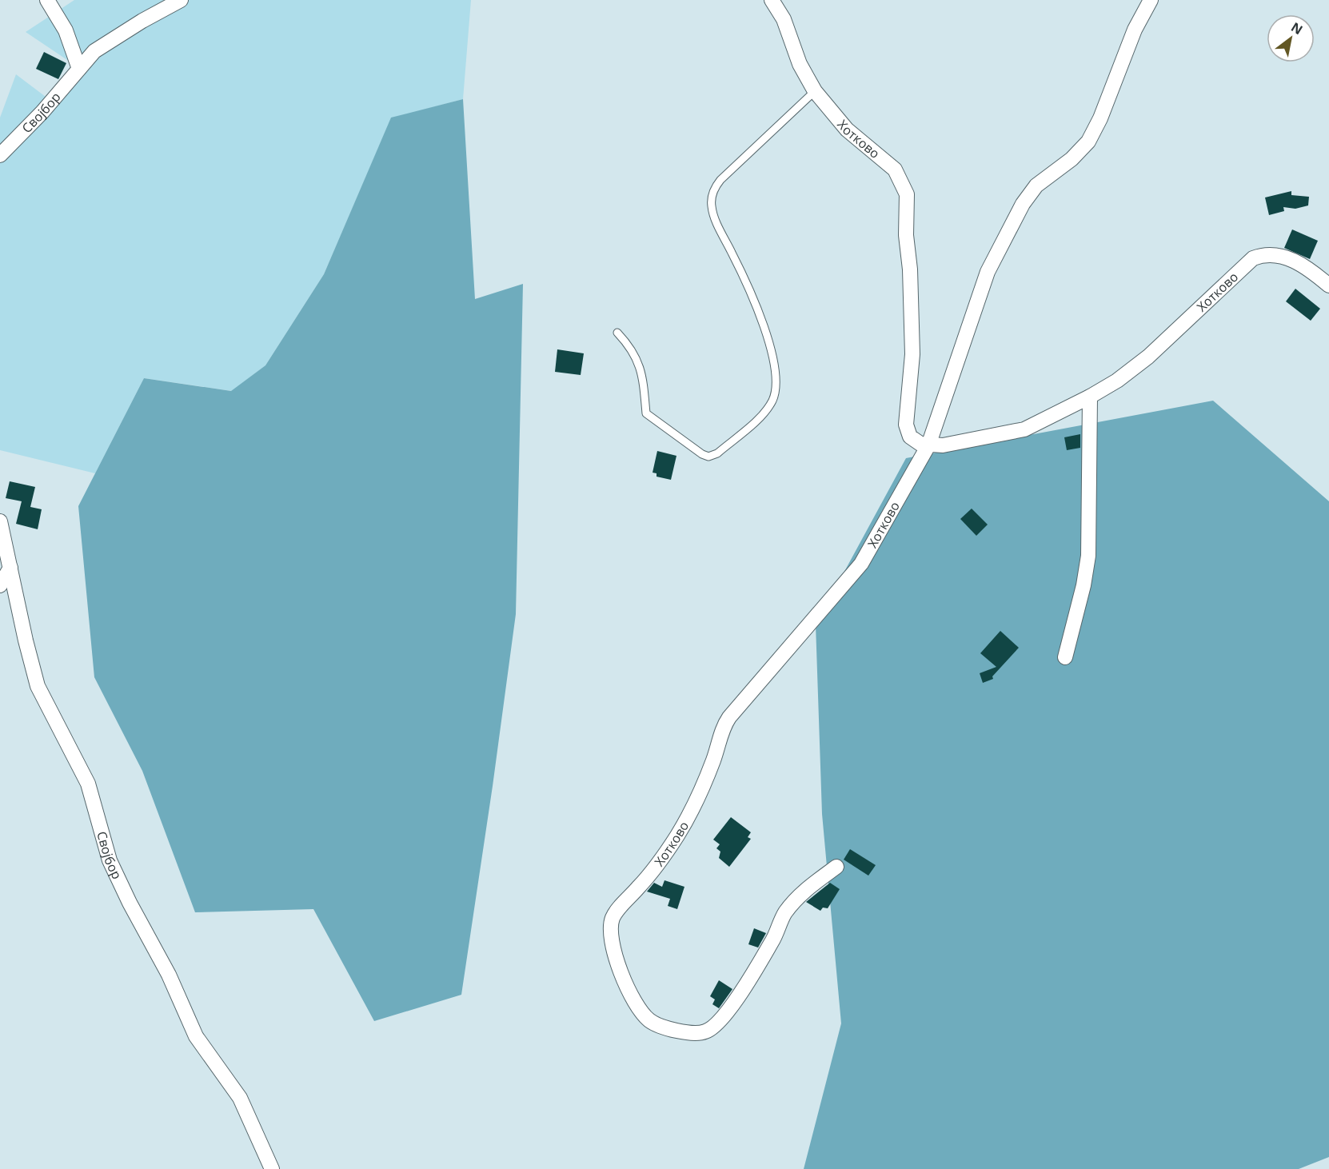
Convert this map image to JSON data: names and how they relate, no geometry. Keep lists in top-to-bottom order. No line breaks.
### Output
{"streets":{"street":["Својбор","Хотково"]},"north":"top right"}
